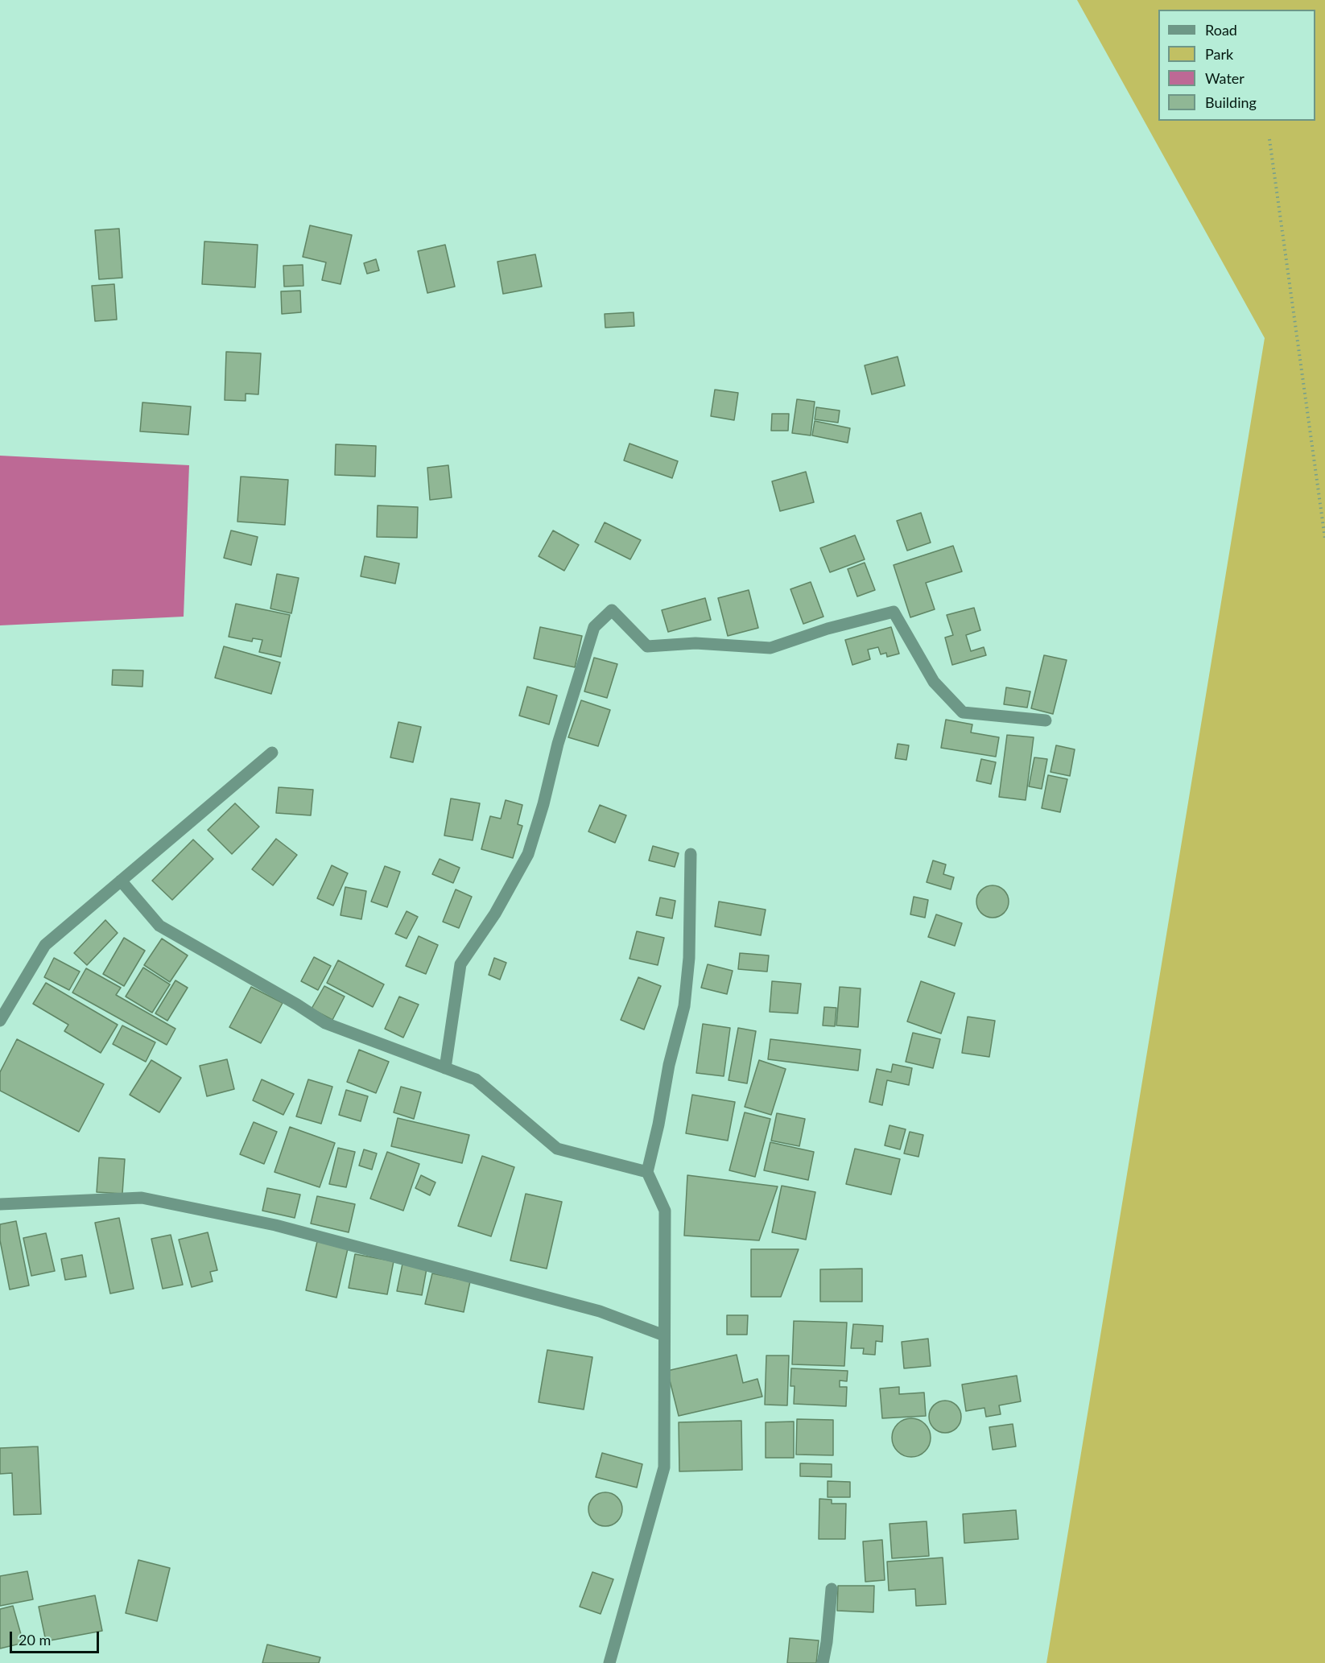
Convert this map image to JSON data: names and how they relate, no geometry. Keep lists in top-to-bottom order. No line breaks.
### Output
{"legend":["Road","Park","Water","Building"],"scale_bar":"20 m"}
